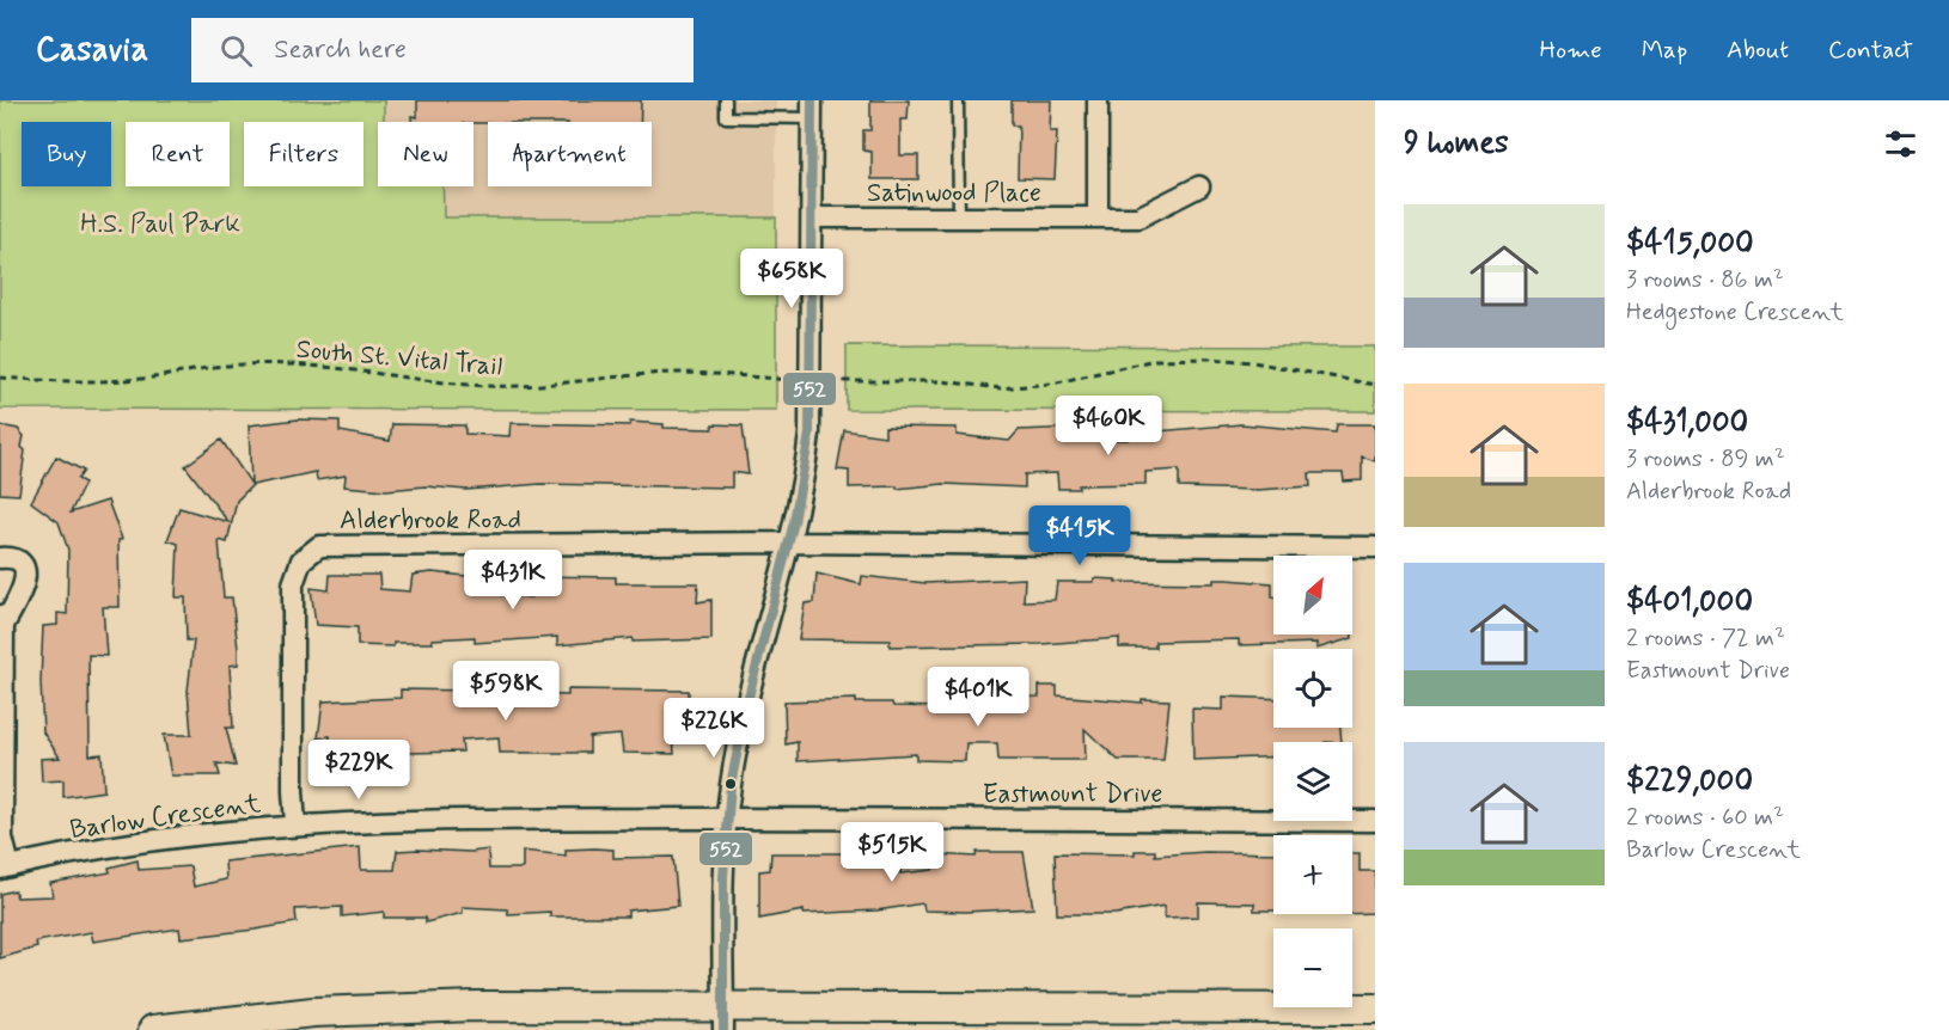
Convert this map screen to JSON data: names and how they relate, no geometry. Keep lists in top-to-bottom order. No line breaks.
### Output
{"streets":{"street":["Satinwood Place","Alderbrook Road","Eastmount Drive","Barlow Crescent"],"path":["South St. Vital Trail"]},"crossings":[["Alderbrook Road","Barlow Crescent"],["Eastmount Drive","Barlow Crescent"]],"parks":["H.S. Paul Park"],"lines":["transit line 552"],"north":"top right","page":{"header":"Casavia","search":"Search here","nav":["Home","Map","About","Contact"],"heading":"9 homes","chip":["Buy","Rent","Filters","New","Apartment"],"list":[{"name":"$415,000","note":"3 rooms · 86 m² · Hedgestone Crescent"},{"name":"$431,000","note":"3 rooms · 89 m² · Alderbrook Road"},{"name":"$401,000","note":"2 rooms · 72 m² · Eastmount Drive"},{"name":"$229,000","note":"2 rooms · 60 m² · Barlow Crescent"}],"price":["$658K","$460K","$415K","$431K","$598K","$401K","$226K","$229K","$515K"],"map_buttons":["+","−"]}}
